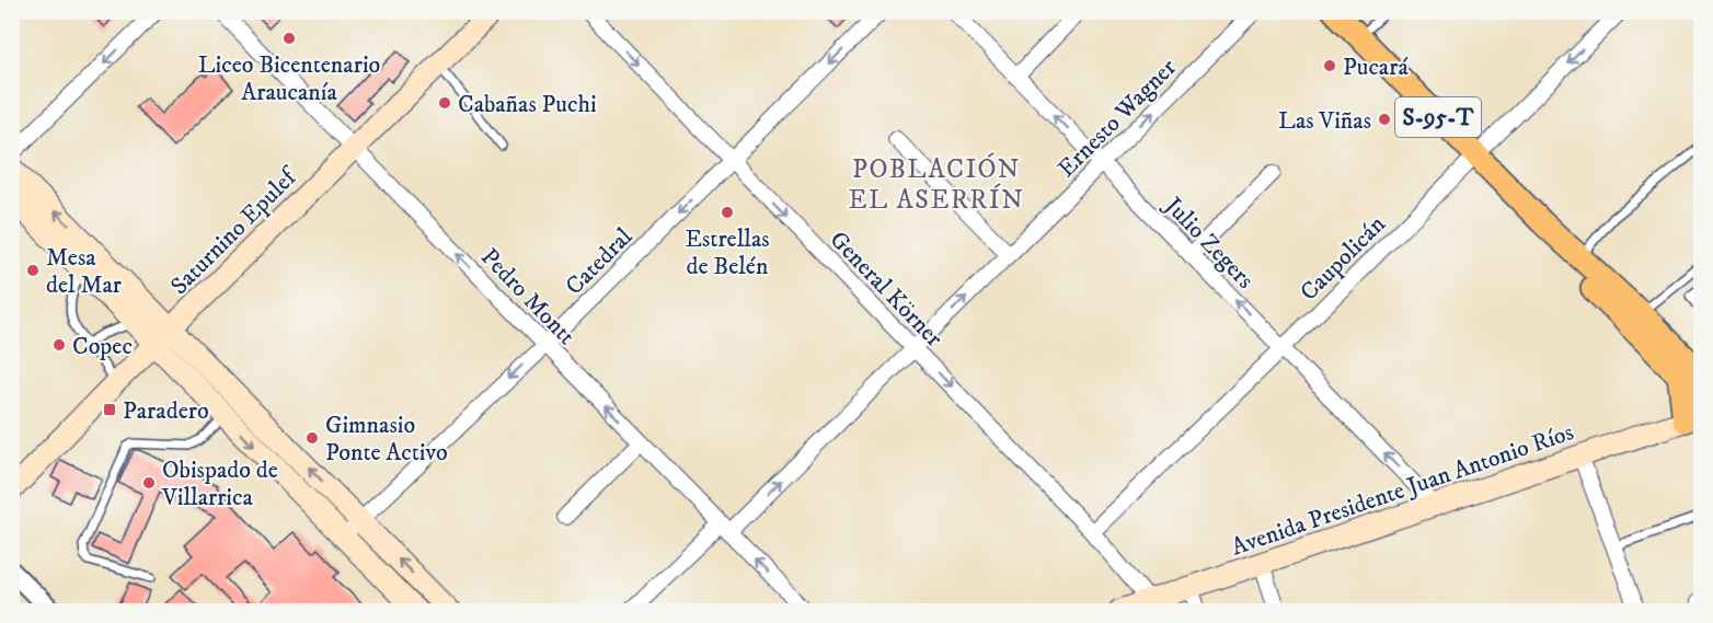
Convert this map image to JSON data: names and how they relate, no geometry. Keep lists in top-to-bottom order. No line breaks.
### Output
{"streets":{"main road":["S-95-T","Saturnino Epulef","Avenida Presidente Juan Antonio Ríos"],"street":["Ernesto Wagner","Julio Zegers","Caupolicán","Catedral","General Körner","Pedro Montt"]},"crossings":[["Ernesto Wagner","Julio Zegers"],["Ernesto Wagner","General Körner"],["Ernesto Wagner","Pedro Montt"],["S-95-T","Caupolicán"],["Saturnino Epulef","Pedro Montt"],["Julio Zegers","Caupolicán"],["Julio Zegers","Avenida Presidente Juan Antonio Ríos"],["Caupolicán","General Körner"],["Catedral","General Körner"],["Catedral","Pedro Montt"],["General Körner","Avenida Presidente Juan Antonio Ríos"]],"one_way":["Julio Zegers","Catedral","General Körner","Pedro Montt"],"districts":["POBLACIÓN EL ASERRÍN"],"places":{"other":["Liceo Bicentenario Araucanía","Pucará","Cabañas Puchi","Las Viñas","Estrellas de Belén","Mesa del Mar","Copec","Gimnasio Ponte Activo","Obispado de Villarrica"],"transit":["Paradero"]}}
